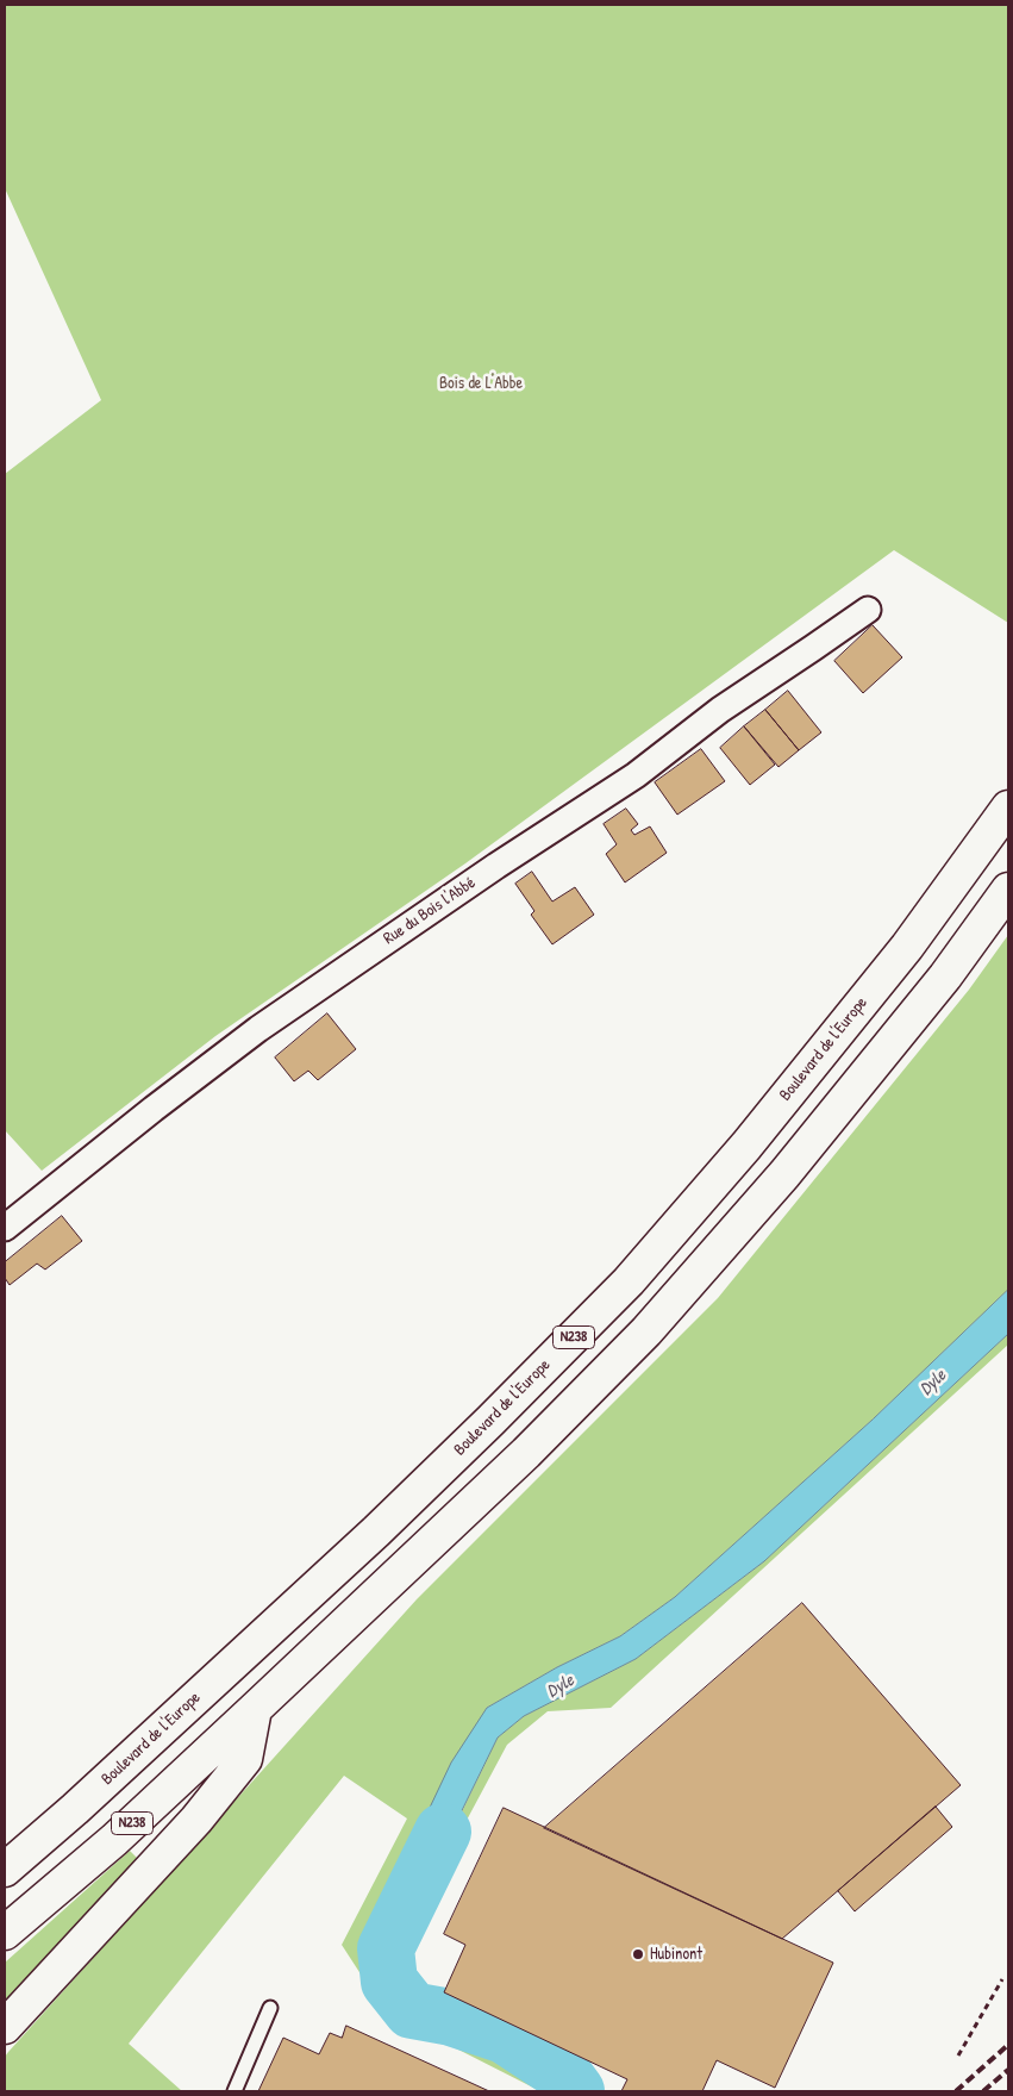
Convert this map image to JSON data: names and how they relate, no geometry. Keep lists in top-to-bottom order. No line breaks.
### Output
{"streets":{"highway":["Boulevard de l'Europe","N238"],"street":["Rue du Bois l'Abbé"]},"water":["Dyle"],"parks":["Bois de L'Abbe"],"places":["Hubinont"]}
